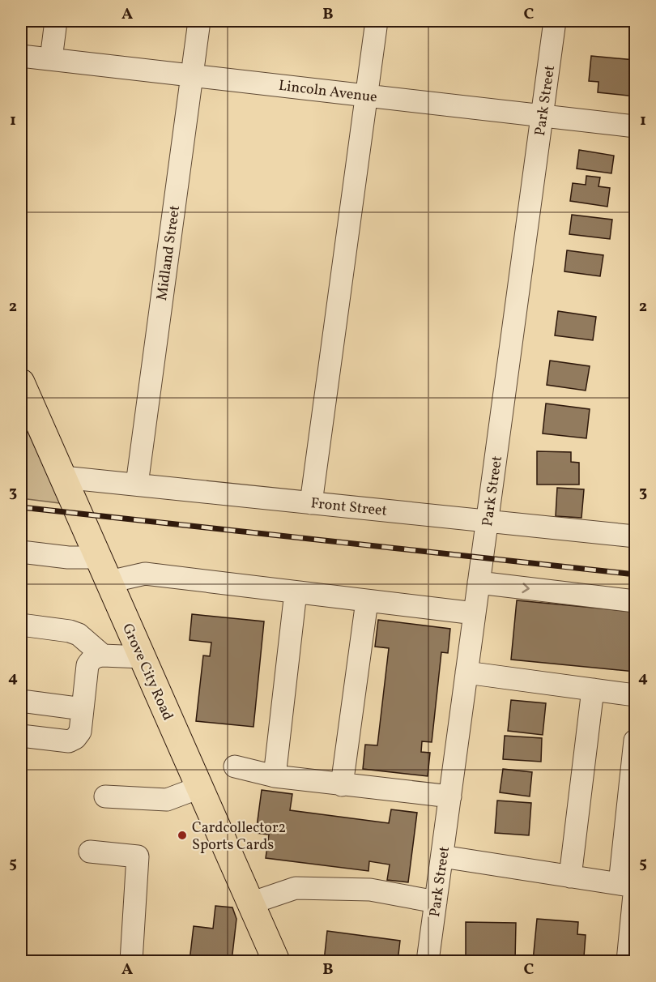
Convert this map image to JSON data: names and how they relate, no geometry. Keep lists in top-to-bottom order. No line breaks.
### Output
{"streets":{"main road":["Grove City Road"],"street":["Lincoln Avenue","Park Street","Midland Street","Front Street"]},"crossings":[["Lincoln Avenue","Park Street"],["Lincoln Avenue","Midland Street"],["Park Street","Front Street"],["Midland Street","Front Street"],["Front Street","Grove City Road"]],"places":["Cardcollector2 Sports Cards"],"grid":{"columns":["A","B","C"],"rows":["1","2","3","4","5"]}}
